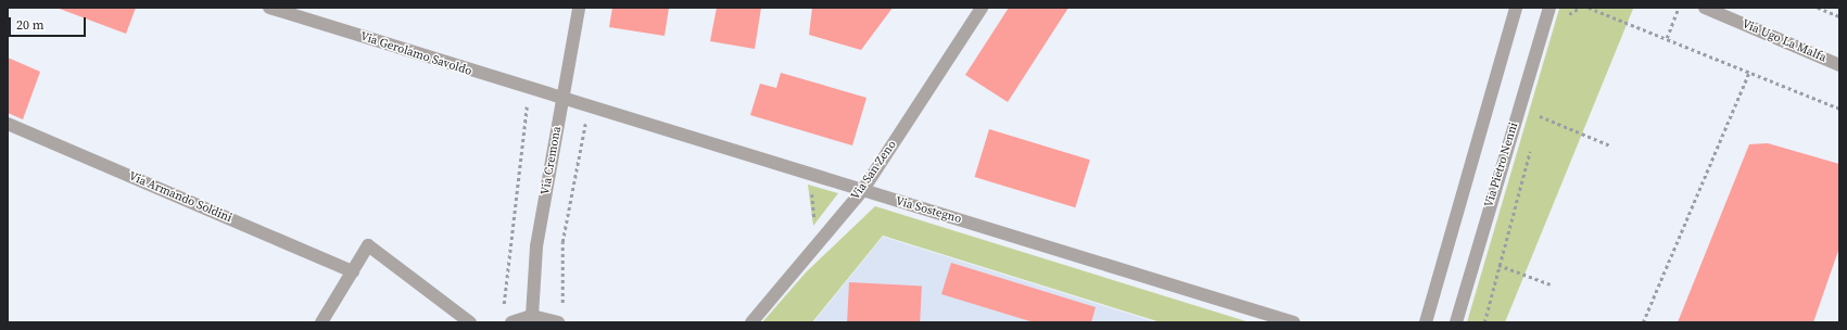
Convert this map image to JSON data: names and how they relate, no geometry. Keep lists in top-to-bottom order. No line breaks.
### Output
{"streets":{"street":["Via Ugo La Malfa","Via Gerolamo Savoldo","Via Cremona","Via Pietro Nenni","Via San Zeno","Via Armando Soldini","Via Sostegno"]},"crossings":[["Via Gerolamo Savoldo","Via Cremona"],["Via Gerolamo Savoldo","Via Sostegno"],["Via Cremona","Via Sostegno"],["Via San Zeno","Via Sostegno"]],"scale_bar":"20 m"}
